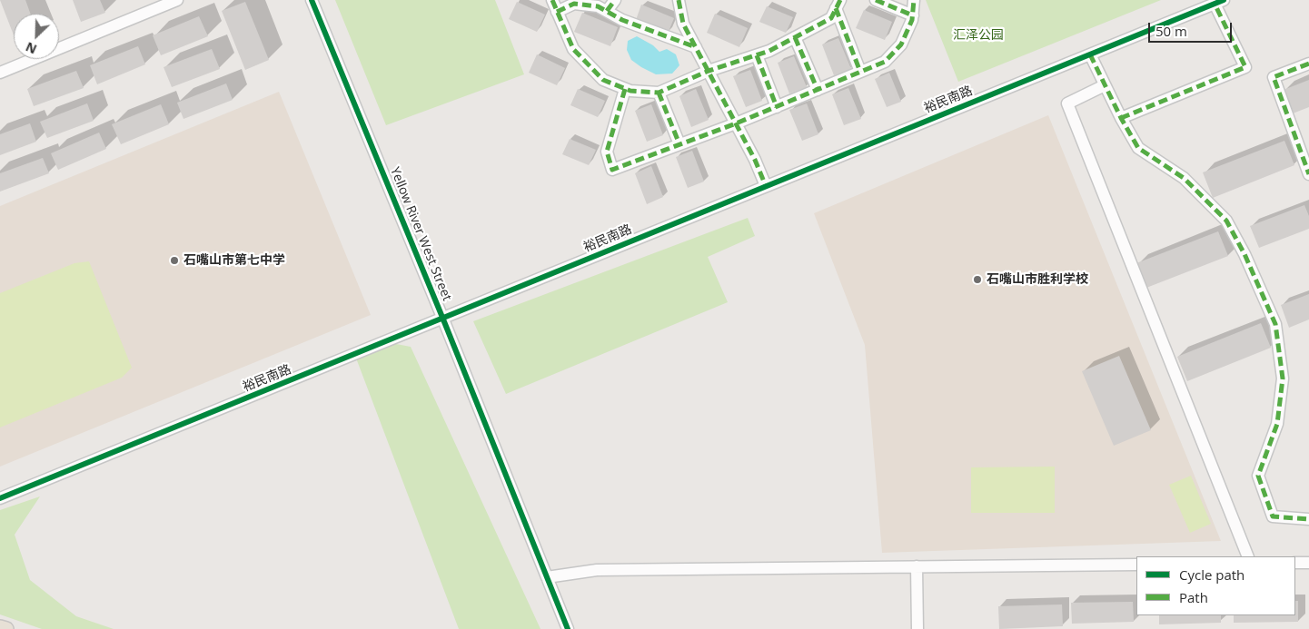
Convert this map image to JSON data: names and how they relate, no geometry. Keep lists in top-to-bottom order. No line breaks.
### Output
{"streets":{"street":["裕民南路","Yellow River West Street"]},"crossings":[["裕民南路","Yellow River West Street"]],"parks":["汇泽公园"],"places":["石嘴山市第七中学","石嘴山市胜利学校"],"legend":["Cycle path","Path"],"scale_bar":"50 m","north":"bottom left"}
